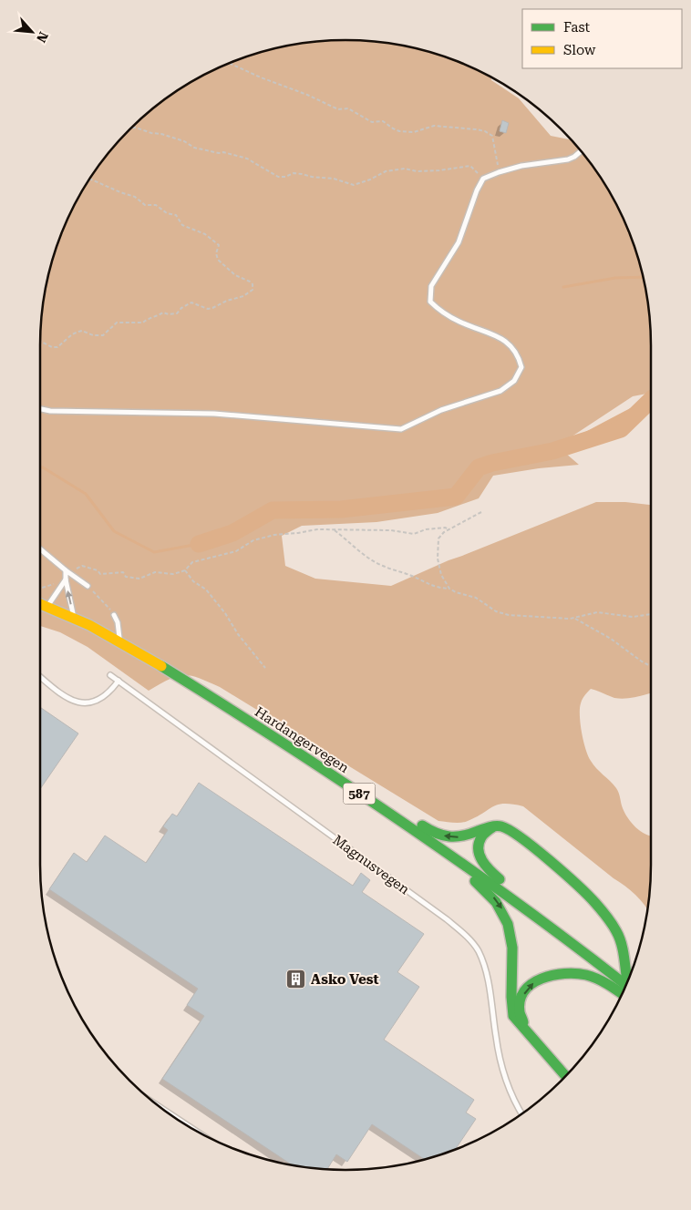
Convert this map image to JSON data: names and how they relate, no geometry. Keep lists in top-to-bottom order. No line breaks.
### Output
{"streets":{"main road":["Hardangervegen","587"],"lane":["Magnusvegen"]},"crossings":[["Hardangervegen","587"]],"places":{"building":["Asko Vest"]},"legend":["Fast","Slow"],"north":"bottom right"}
